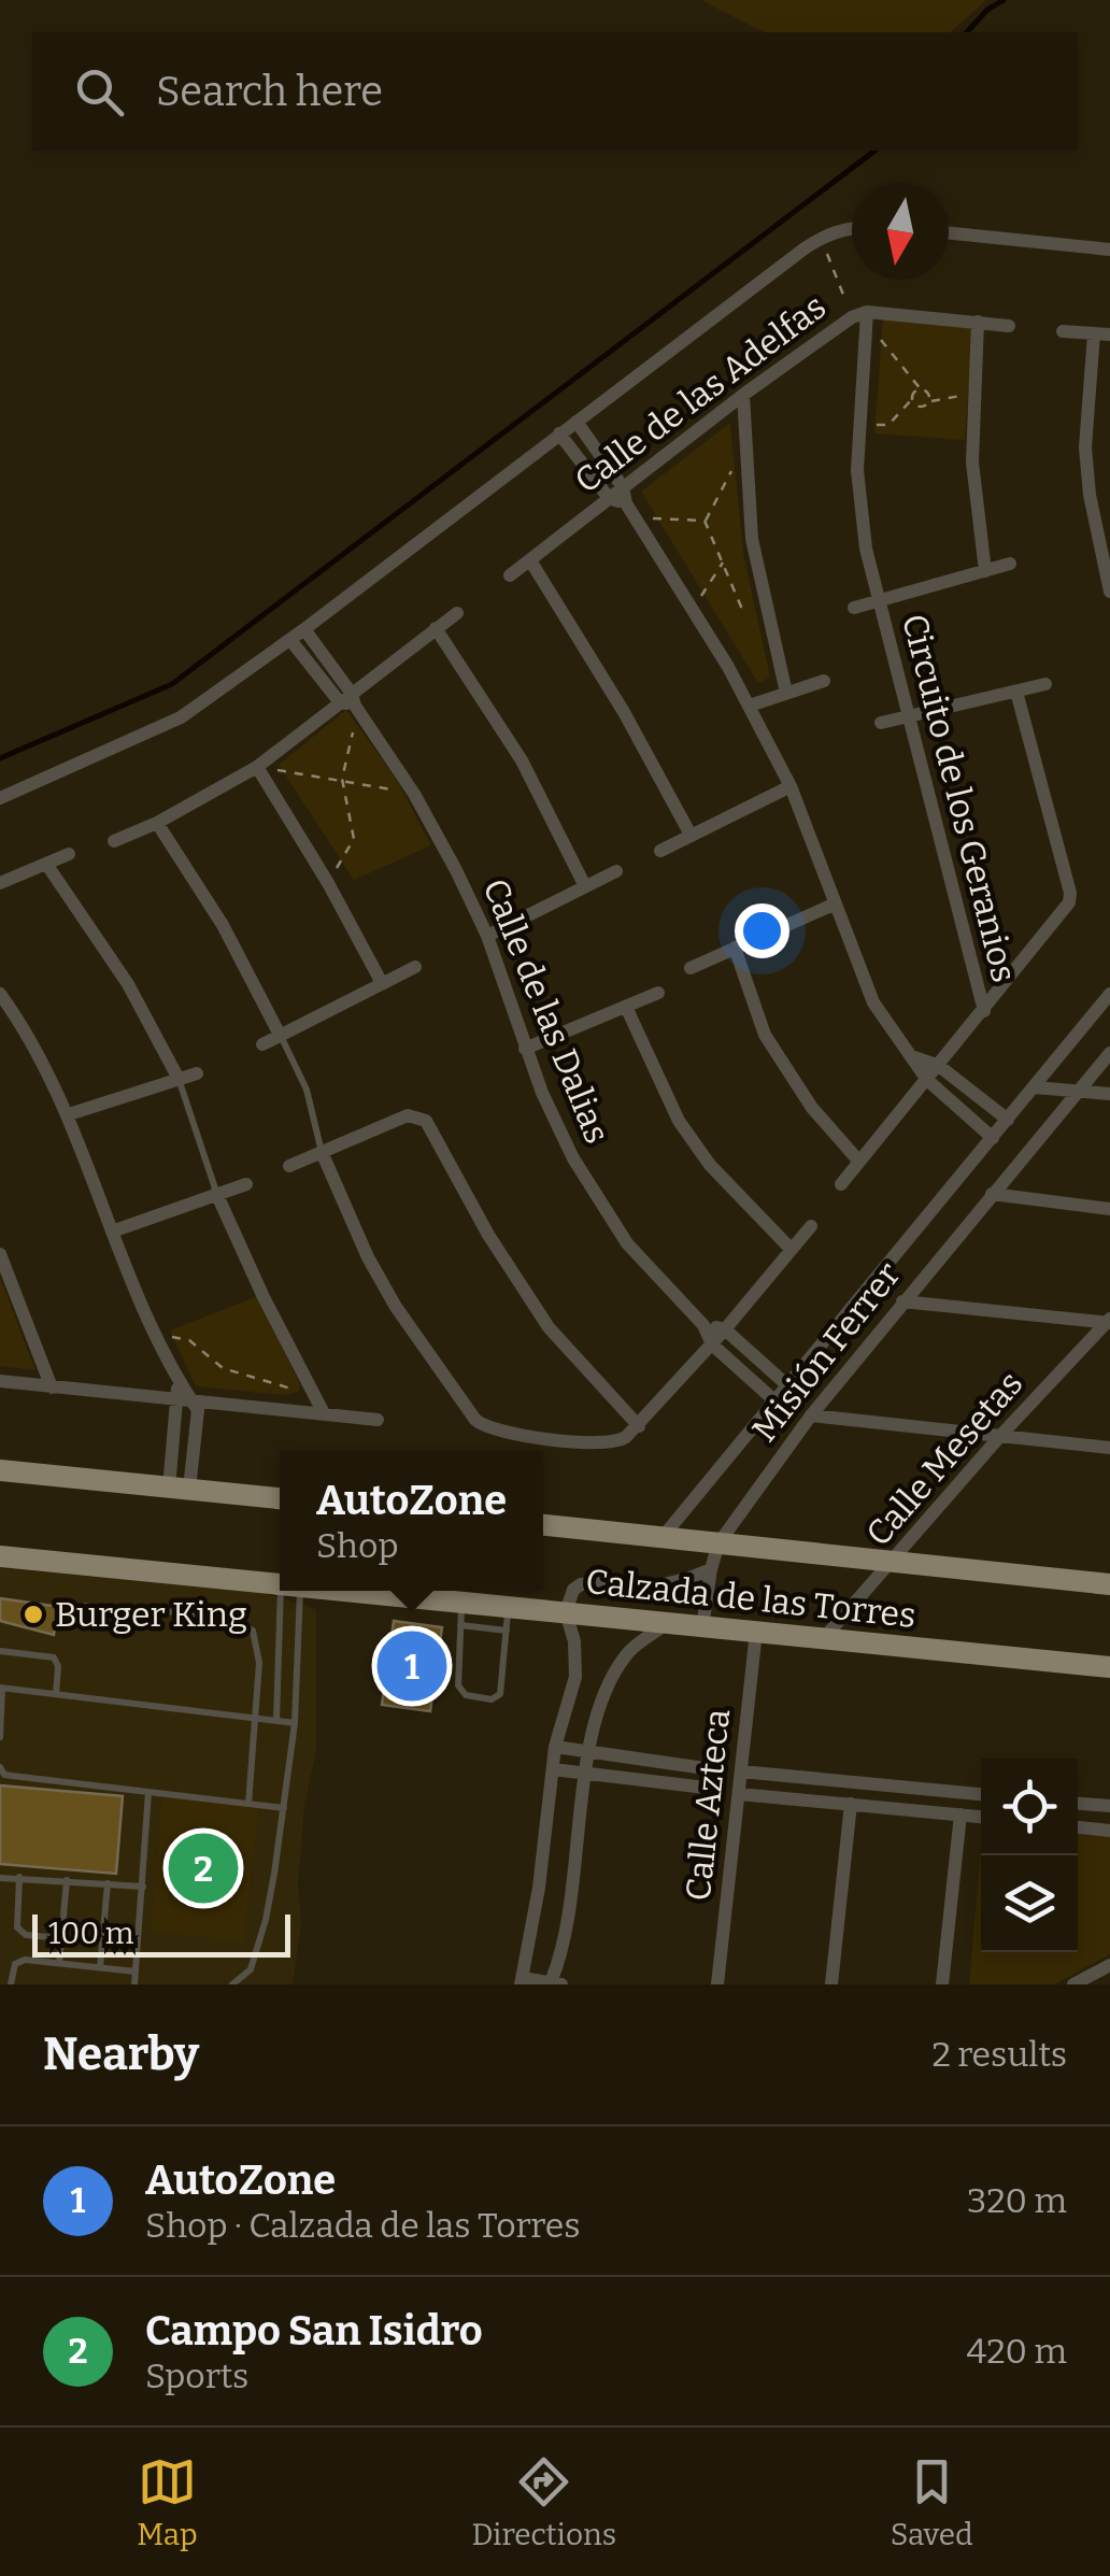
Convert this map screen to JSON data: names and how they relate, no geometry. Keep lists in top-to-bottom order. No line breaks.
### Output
{"streets":{"main road":["Calzada de las Torres"],"street":["Calle de las Adelfas","Circuito de los Geranios","Calle de las Dalias","Misión Ferrer","Calle Mesetas","Calle Azteca"]},"crossings":[["Calle de las Adelfas","Circuito de los Geranios"],["Misión Ferrer","Calzada de las Torres"],["Calle Mesetas","Calzada de las Torres"],["Calzada de las Torres","Calle Azteca"]],"places":["Burger King"],"scale_bar":"100 m","north":"bottom","page":{"search":"Search here","popup":["AutoZone","Shop"],"pins":["1","2"],"scale":"100 m","heading":["Nearby","2 results"],"list":[{"mark":"1","name":"AutoZone","note":"Shop · Calzada de las Torres","value":"320 m"},{"mark":"2","name":"Campo San Isidro","note":"Sports","value":"420 m"}],"nav":["Map","Directions","Saved"]}}
